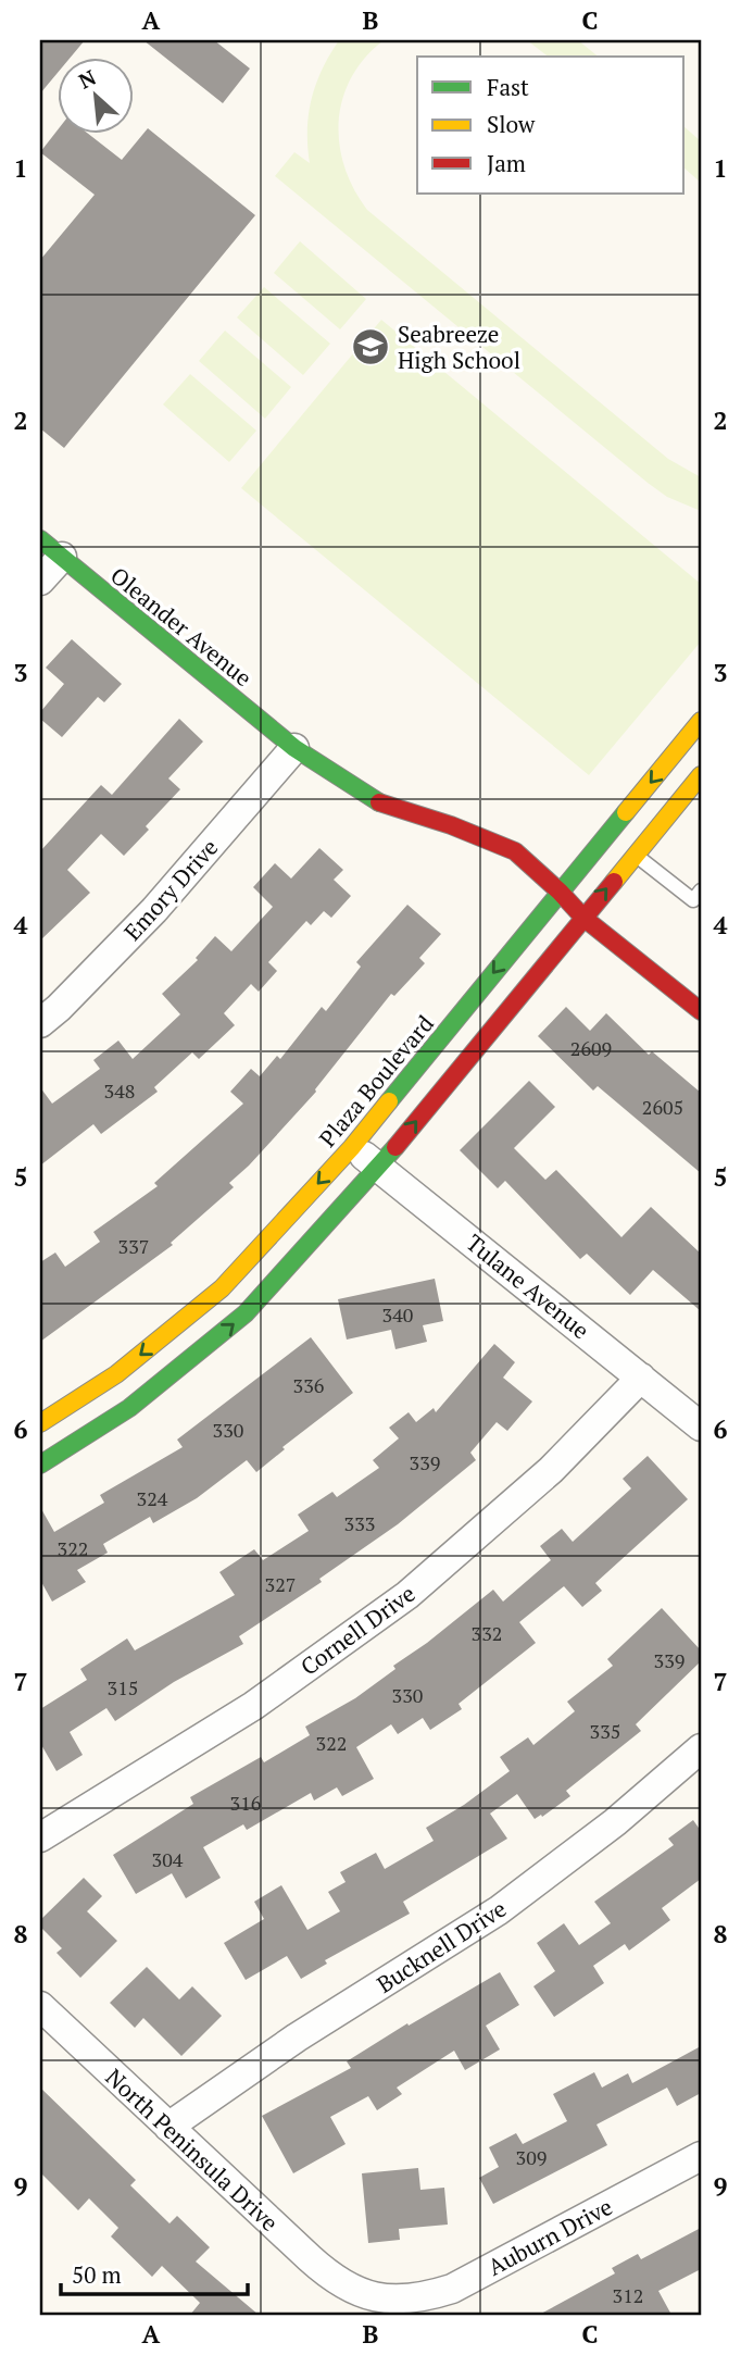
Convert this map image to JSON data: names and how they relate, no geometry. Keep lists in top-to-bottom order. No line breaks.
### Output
{"streets":{"street":["Oleander Avenue","Emory Drive","Plaza Boulevard","Tulane Avenue","Cornell Drive","Bucknell Drive","North Peninsula Drive","Auburn Drive"]},"crossings":[["Oleander Avenue","Emory Drive"],["Oleander Avenue","Plaza Boulevard"],["Plaza Boulevard","Tulane Avenue"],["Tulane Avenue","Cornell Drive"],["Bucknell Drive","North Peninsula Drive"],["North Peninsula Drive","Auburn Drive"]],"places":{"school or university":["Seabreeze High School"]},"house_numbers":["2609","348","2605","337","340","336","330","339","324","333","322","327","332","339","315","330","335","322","316","304","309","312"],"legend":["Fast","Slow","Jam"],"scale_bar":"50 m","north":"top left","grid":{"columns":["A","B","C"],"rows":["1","2","3","4","5","6","7","8","9"]}}
